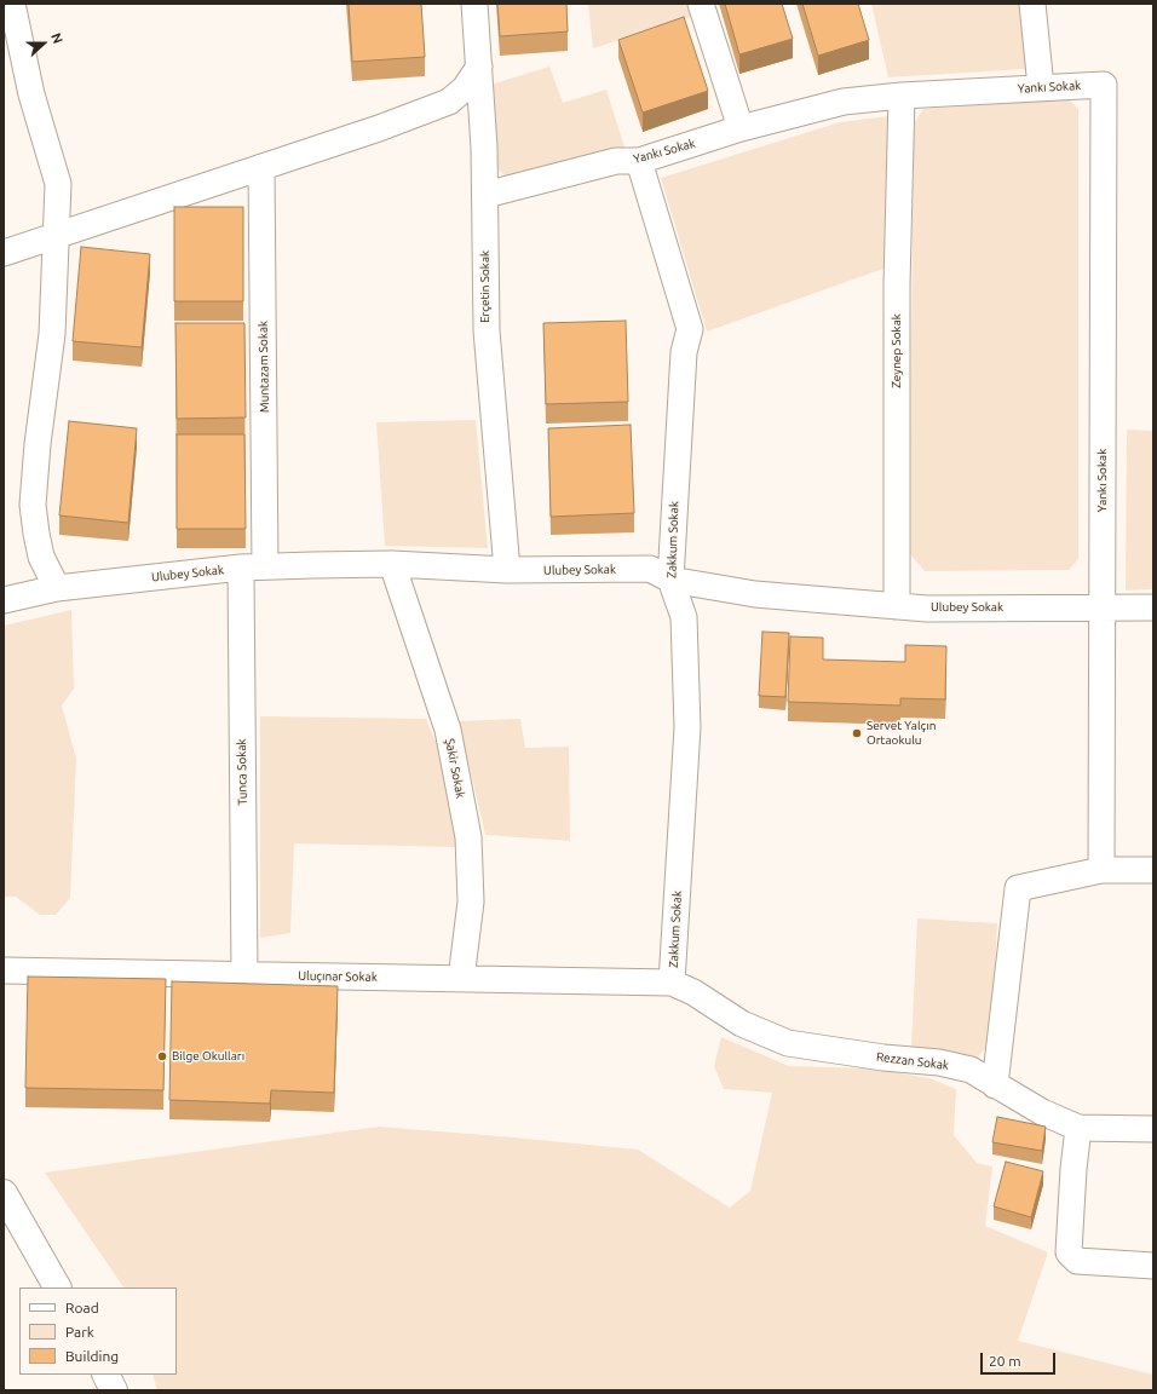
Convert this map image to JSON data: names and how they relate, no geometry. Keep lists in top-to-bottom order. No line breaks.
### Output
{"streets":{"street":["Yankı Sokak","Erçetin Sokak","Zeynep Sokak","Muntazam Sokak","Zakkum Sokak","Ulubey Sokak","Şakir Sokak","Tunca Sokak","Uluçınar Sokak","Rezzan Sokak"]},"crossings":[["Yankı Sokak","Erçetin Sokak"],["Yankı Sokak","Zeynep Sokak"],["Yankı Sokak","Zakkum Sokak"],["Yankı Sokak","Ulubey Sokak"],["Erçetin Sokak","Ulubey Sokak"],["Zeynep Sokak","Ulubey Sokak"],["Muntazam Sokak","Ulubey Sokak"],["Zakkum Sokak","Ulubey Sokak"],["Zakkum Sokak","Uluçınar Sokak"],["Zakkum Sokak","Rezzan Sokak"],["Ulubey Sokak","Şakir Sokak"],["Ulubey Sokak","Tunca Sokak"],["Şakir Sokak","Uluçınar Sokak"],["Tunca Sokak","Uluçınar Sokak"],["Uluçınar Sokak","Rezzan Sokak"]],"places":["Servet Yalçın Ortaokulu","Bilge Okulları"],"legend":["Road","Park","Building"],"scale_bar":"20 m","north":"right"}
